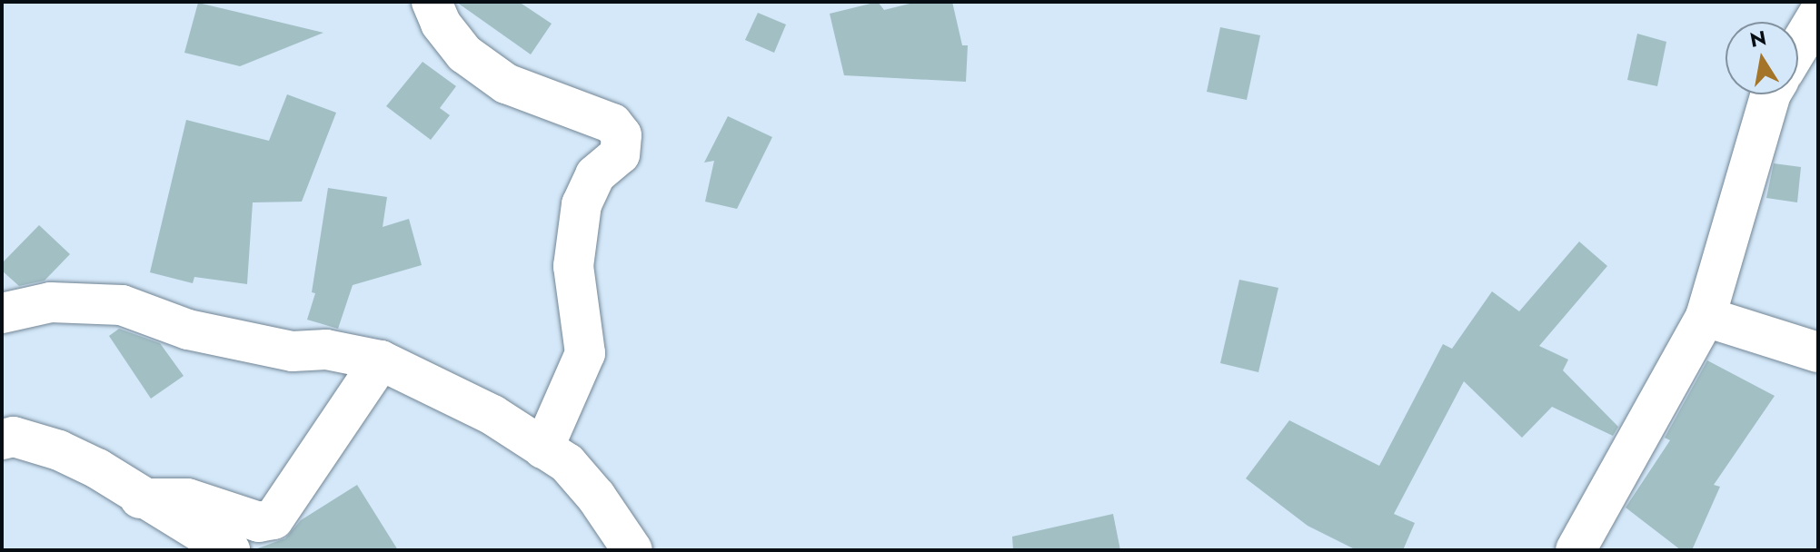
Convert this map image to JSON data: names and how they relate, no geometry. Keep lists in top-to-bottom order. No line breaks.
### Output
{"north":"top"}
